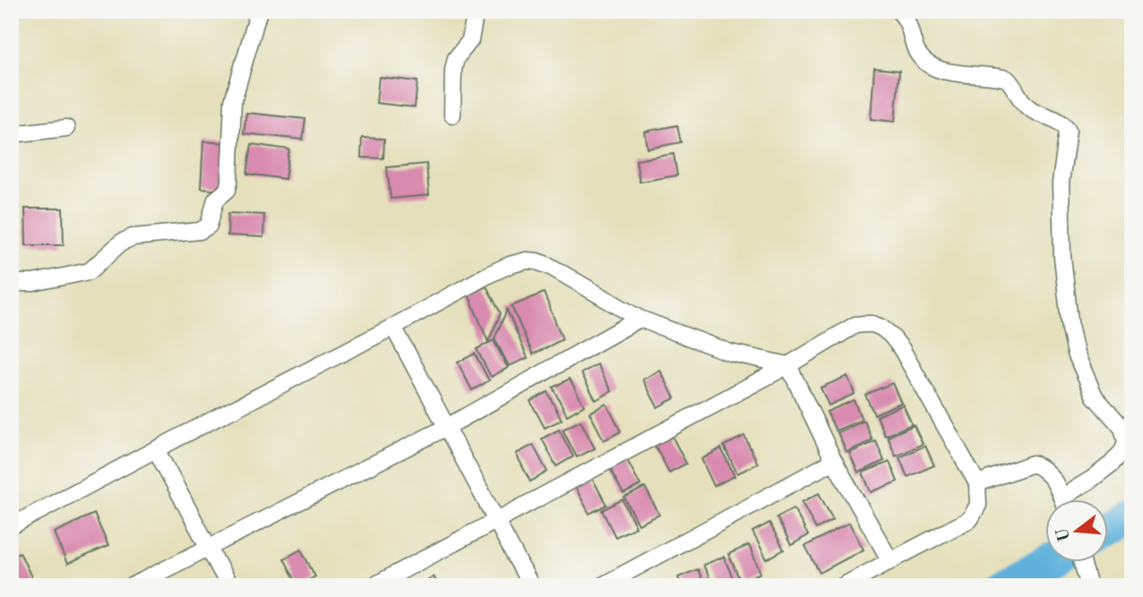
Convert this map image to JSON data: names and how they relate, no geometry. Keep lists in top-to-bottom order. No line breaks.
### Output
{"north":"left"}
